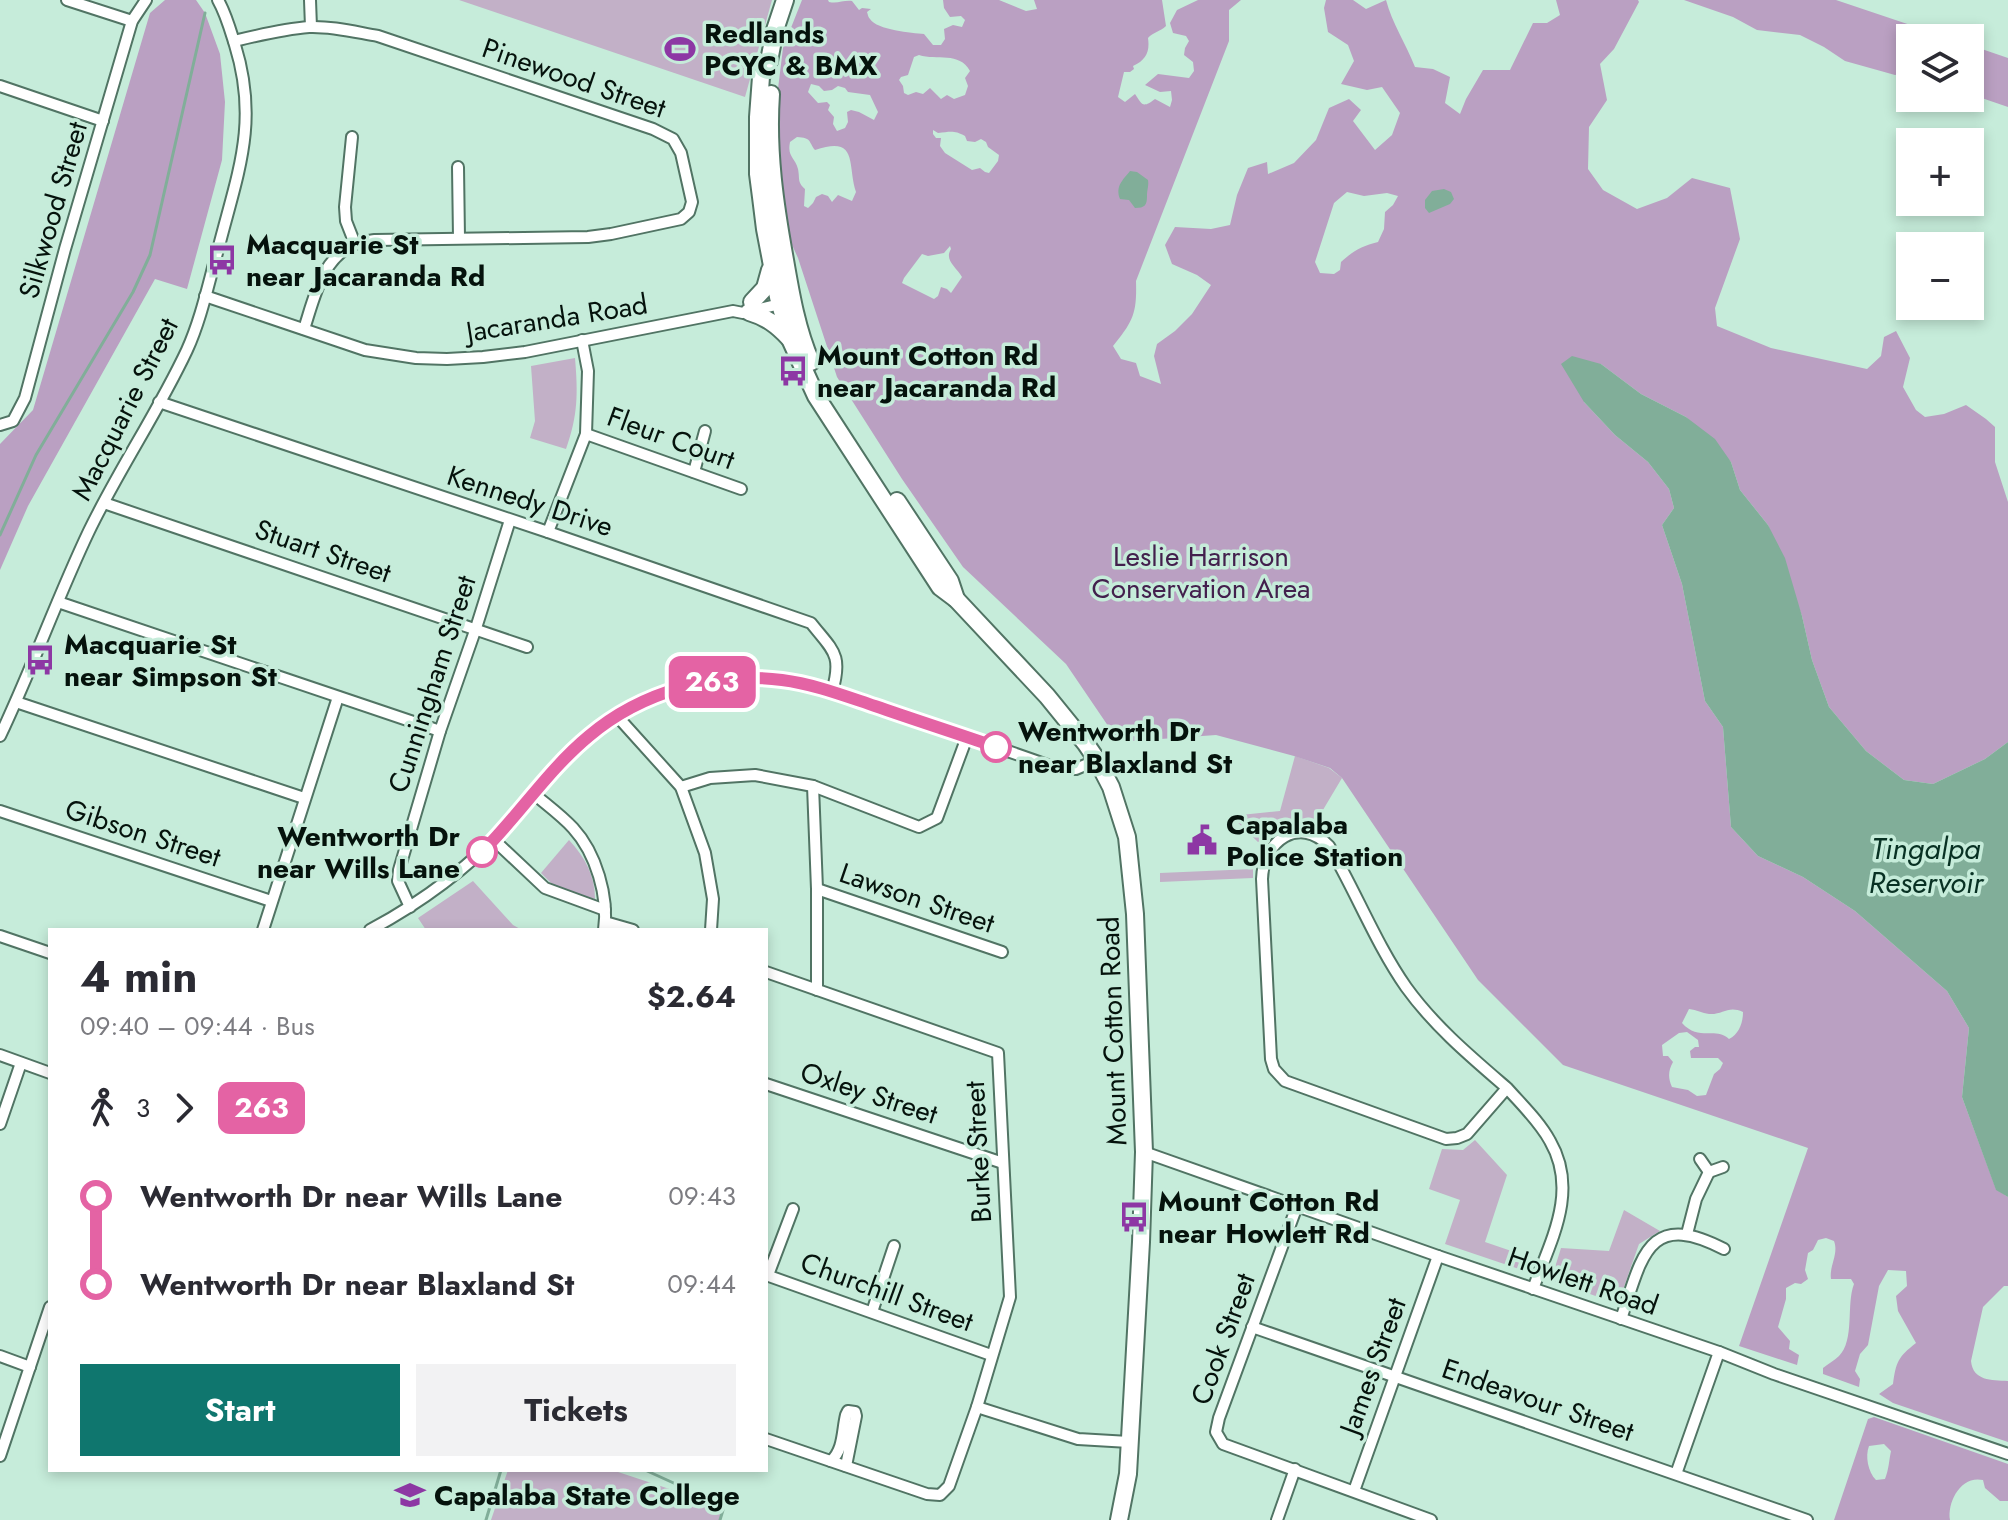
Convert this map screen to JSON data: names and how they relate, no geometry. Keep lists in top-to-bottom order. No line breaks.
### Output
{"streets":{"main road":["Mount Cotton Road"],"street":["Pinewood Street","Silkwood Street","Jacaranda Road","Macquarie Street","Fleur Court","Kennedy Drive","Stuart Street","Cunningham Street","Gibson Street","Lawson Street","Oxley Street","Burke Street","Howlett Road","Churchill Street","Cook Street","James Street","Endeavour Street"]},"crossings":[["Pinewood Street","Macquarie Street"],["Jacaranda Road","Macquarie Street"],["Jacaranda Road","Mount Cotton Road"],["Macquarie Street","Kennedy Drive"],["Macquarie Street","Stuart Street"],["Kennedy Drive","Cunningham Street"],["Stuart Street","Cunningham Street"],["Mount Cotton Road","Howlett Road"],["Oxley Street","Burke Street"],["Burke Street","Churchill Street"],["Howlett Road","Cook Street"],["Howlett Road","James Street"],["Cook Street","Endeavour Street"],["James Street","Endeavour Street"]],"water":["Tingalpa Reservoir"],"parks":["Leslie Harrison Conservation Area"],"places":{"sports":["Redlands PCYC & BMX"],"bus stop":["Macquarie St near Jacaranda Rd","Mount Cotton Rd near Jacaranda Rd","Macquarie St near Simpson St","Mount Cotton Rd near Howlett Rd"],"other":["Wentworth Dr near Blaxland St","Wentworth Dr near Wills Lane"],"public building":["Capalaba Police Station"],"school or university":["Capalaba State College"]},"lines":["bus line 263"],"page":{"on_map":"263","map_buttons":["+","−"],"heading":["4 min","09:40 – 09:44 · Bus","$2.64"],"legs":["3","263"],"list":[{"name":"Wentworth Dr near Wills Lane","value":"09:43"},{"name":"Wentworth Dr near Blaxland St","value":"09:44"}],"buttons":["Start","Tickets"]}}
